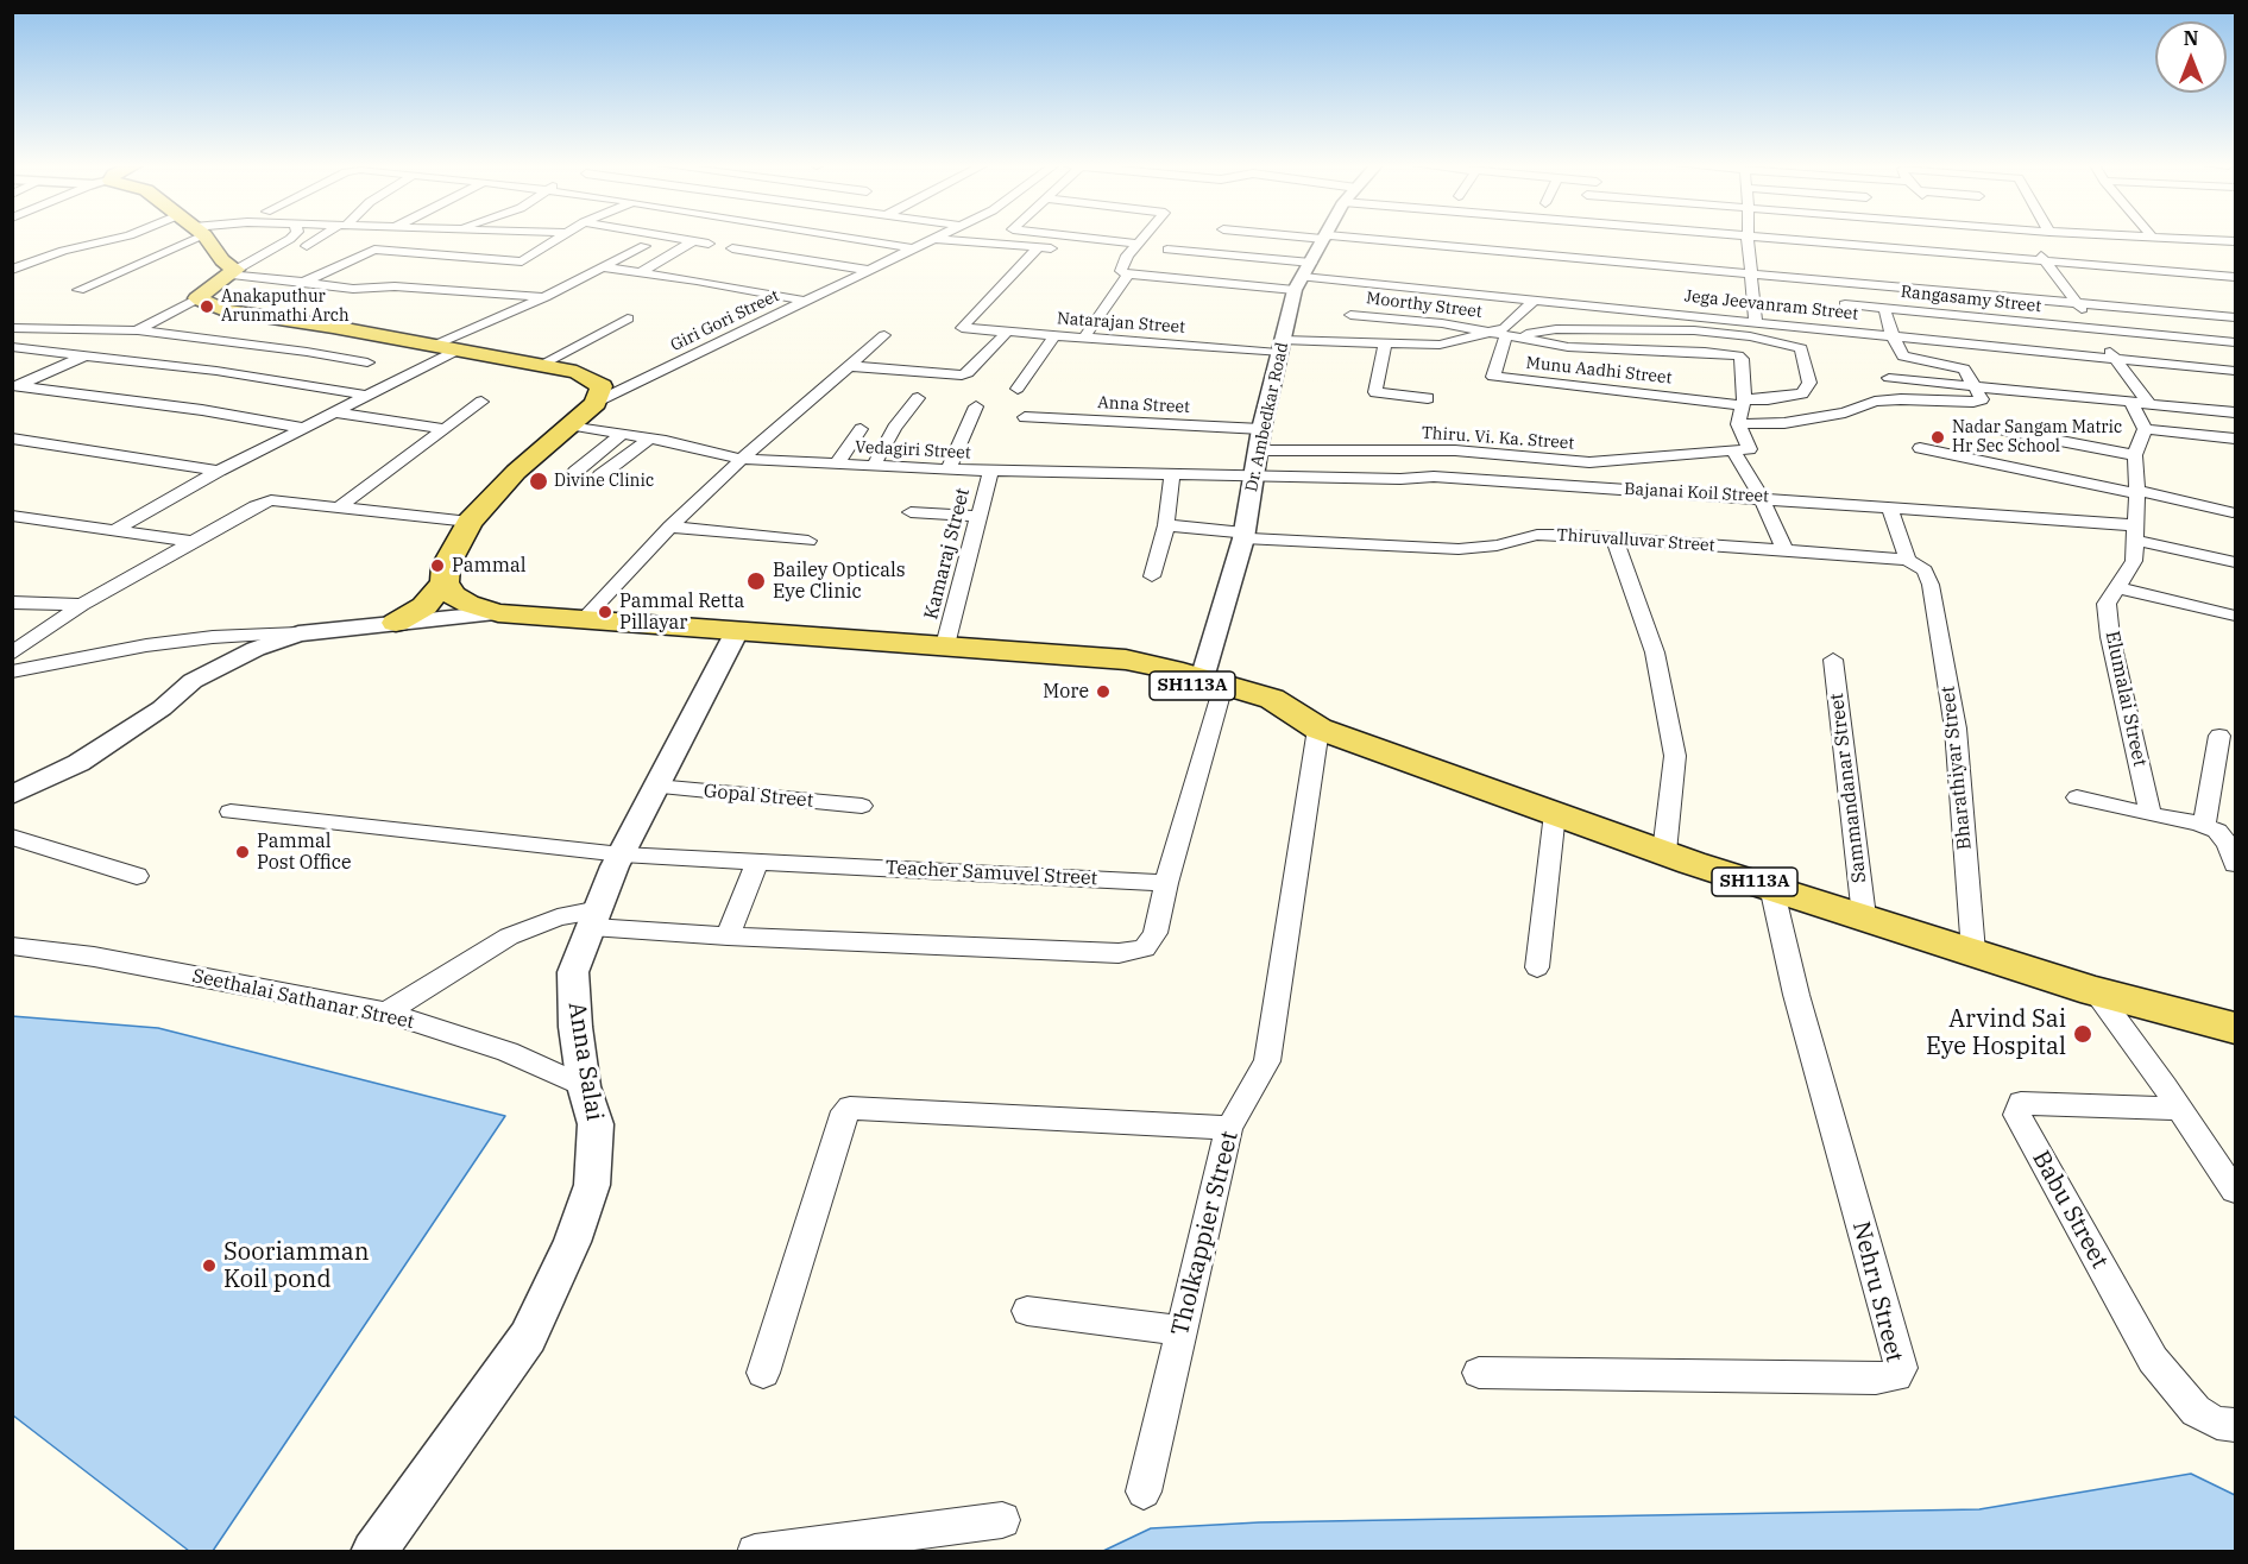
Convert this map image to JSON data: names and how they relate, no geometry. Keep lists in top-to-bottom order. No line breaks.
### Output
{"streets":{"main road":["SH113A"],"street":["Rangasamy Street","Moorthy Street","Jega Jeevanram Street","Giri Gori Street","Natarajan Street","Munu Aadhi Street","Anna Street","Dr. Ambedkar Road","Thiru. Vi. Ka. Street","Vedagiri Street","Bajanai Koil Street","Thiruvalluvar Street","Kamaraj Street","Elumalai Street","Bharathiyar Street","Sammandanar Street","Gopal Street","Teacher Samuvel Street","Seethalai Sathanar Street","Anna Salai","Babu Street","Tholkappier Street","Nehru Street"]},"crossings":[["Moorthy Street","Natarajan Street"],["Moorthy Street","Munu Aadhi Street"],["Jega Jeevanram Street","Dr. Ambedkar Road"],["Natarajan Street","Munu Aadhi Street"],["Natarajan Street","Dr. Ambedkar Road"],["Anna Street","Dr. Ambedkar Road"],["Dr. Ambedkar Road","Thiru. Vi. Ka. Street"],["Dr. Ambedkar Road","Vedagiri Street"],["Dr. Ambedkar Road","Bajanai Koil Street"],["Dr. Ambedkar Road","Thiruvalluvar Street"],["Dr. Ambedkar Road","SH113A"],["Vedagiri Street","Bajanai Koil Street"],["Vedagiri Street","Kamaraj Street"],["Bajanai Koil Street","Elumalai Street"],["Thiruvalluvar Street","Bharathiyar Street"],["Kamaraj Street","SH113A"],["SH113A","Bharathiyar Street"],["SH113A","Sammandanar Street"],["SH113A","Anna Salai"],["SH113A","Tholkappier Street"],["SH113A","Nehru Street"],["Gopal Street","Anna Salai"],["Teacher Samuvel Street","Anna Salai"],["Seethalai Sathanar Street","Anna Salai"]],"places":["Anakaputhur Arunmathi Arch","Nadar Sangam Matric Hr Sec School","Divine Clinic","Pammal","Bailey Opticals Eye Clinic","Pammal Retta Pillayar","More","Pammal Post Office","Arvind Sai Eye Hospital","Sooriamman Koil pond"],"north":"top"}
